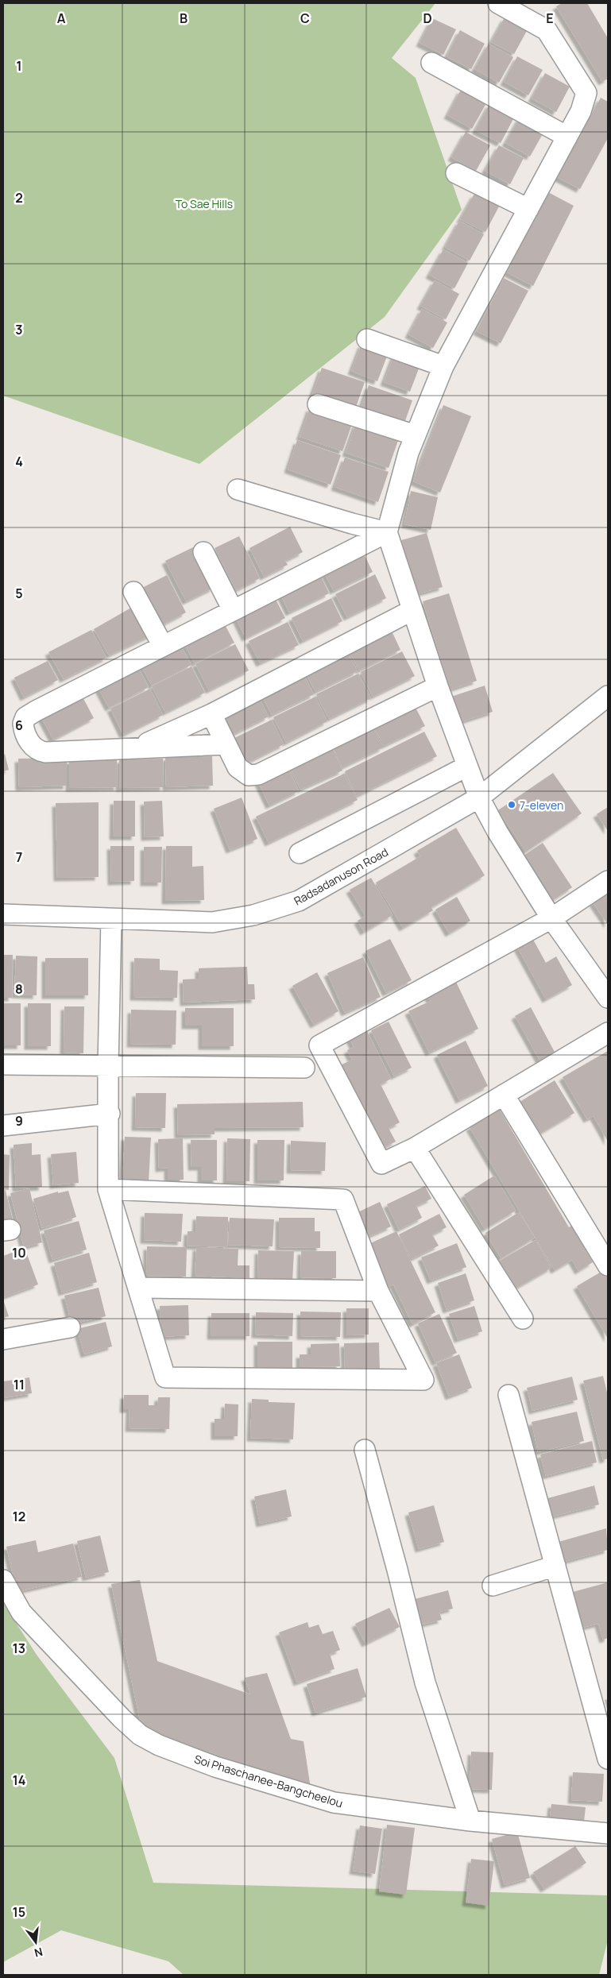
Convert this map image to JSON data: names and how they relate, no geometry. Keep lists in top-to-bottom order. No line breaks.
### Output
{"streets":{"street":["Radsadanuson Road","Soi Phaschanee-Bangcheelou"]},"parks":["To Sae Hills"],"places":["7-eleven"],"north":"bottom","grid":{"columns":["A","B","C","D","E"],"rows":["1","2","3","4","5","6","7","8","9","10","11","12","13","14","15"]}}
